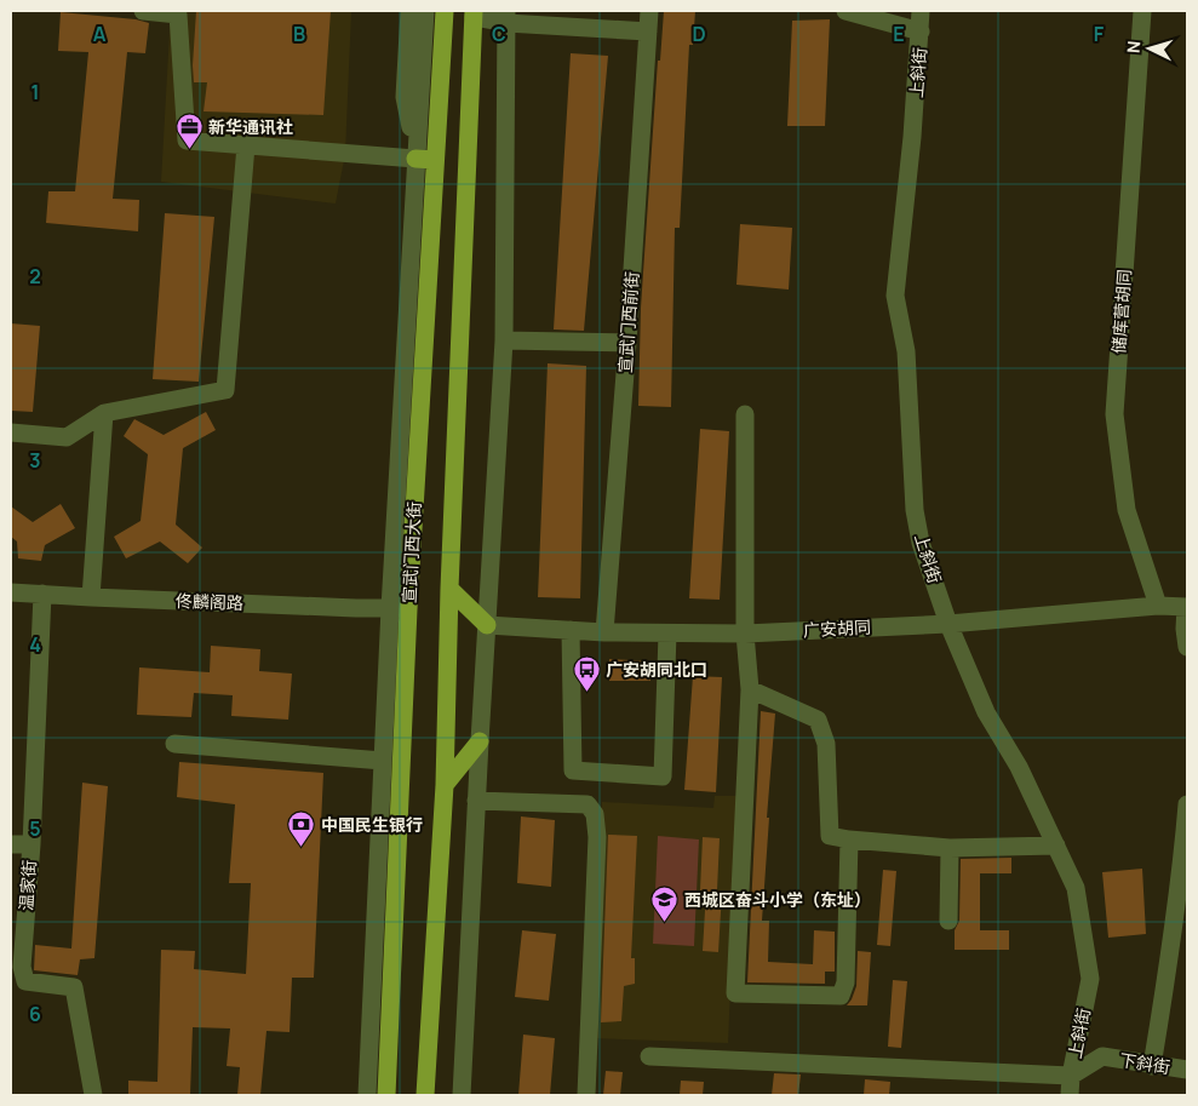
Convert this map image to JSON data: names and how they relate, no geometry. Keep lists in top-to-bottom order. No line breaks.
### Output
{"streets":{"main road":["宣武门西大街"],"street":["上斜街","储库营胡同","宣武门西前街","佟麟阁路","广安胡同","温家街","下斜街"]},"crossings":[["上斜街","广安胡同"],["上斜街","下斜街"],["储库营胡同","广安胡同"],["宣武门西前街","广安胡同"],["宣武门西大街","佟麟阁路"],["佟麟阁路","温家街"]],"places":{"office":["新华通讯社"],"bus stop":["广安胡同北口"],"bank":["中国民生银行"],"school or university":["西城区奋斗小学（东址）"]},"north":"left","grid":{"columns":["A","B","C","D","E","F"],"rows":["1","2","3","4","5","6"]}}
